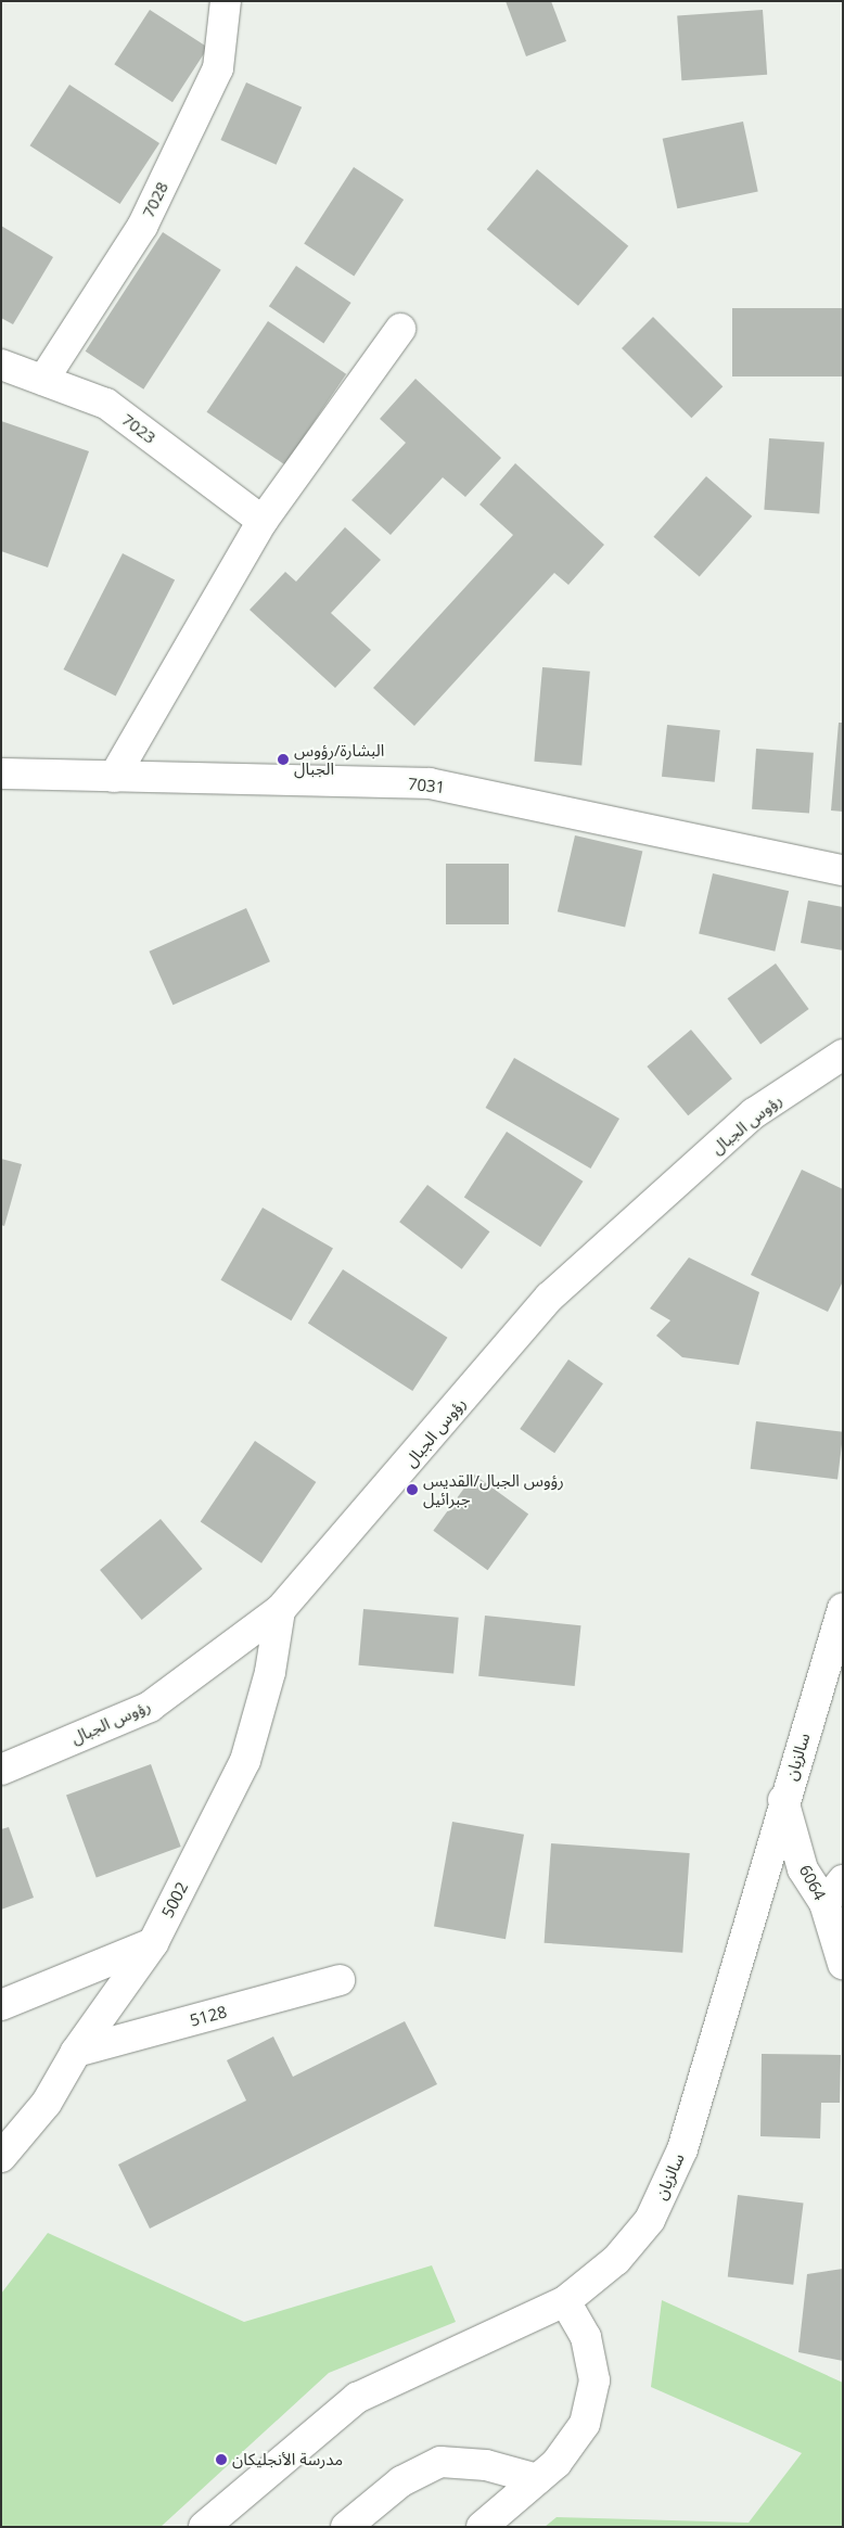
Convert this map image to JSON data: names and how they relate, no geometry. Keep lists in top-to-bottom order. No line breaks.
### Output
{"streets":{"street":["7028","7023","7031","رؤوس الجبال","سالزيان","6064","5002","5128"]},"crossings":[["7028","7023"],["رؤوس الجبال","5002"],["سالزيان","6064"],["5002","5128"]],"places":["البشارة/رؤوس الجبال","رؤوس الجبال/القديس جبرائيل","مدرسة الأنجليكان"]}
